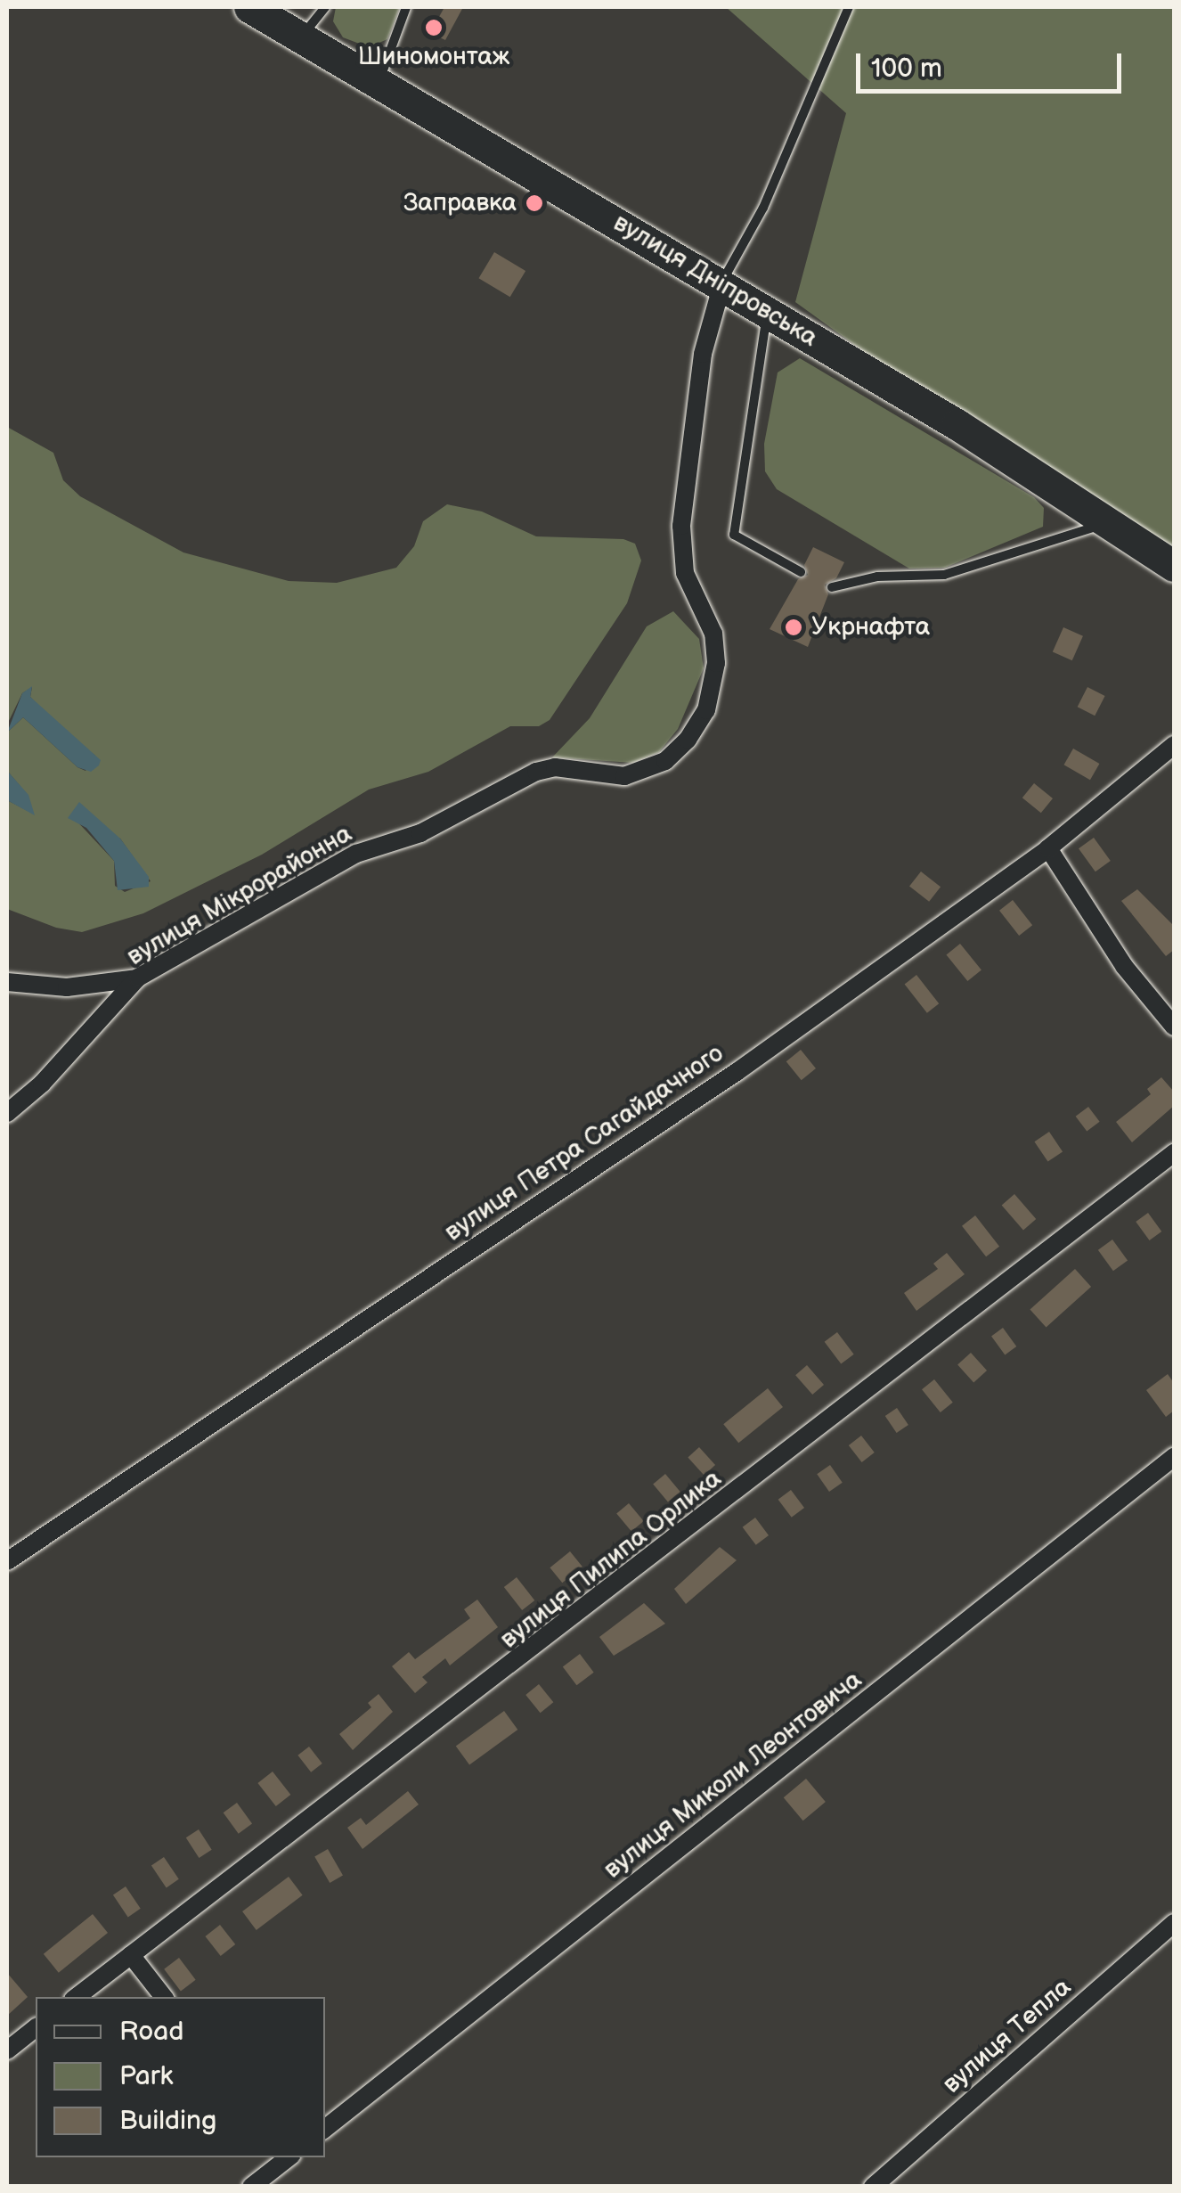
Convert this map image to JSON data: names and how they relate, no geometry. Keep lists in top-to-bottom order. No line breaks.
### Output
{"streets":{"highway":["вулиця Дніпровська"],"street":["вулиця Мікрорайонна","вулиця Петра Сагайдачного","вулиця Пилипа Орлика","вулиця Миколи Леонтовича","вулиця Тепла"]},"crossings":[["вулиця Дніпровська","вулиця Мікрорайонна"]],"places":["Шиномонтаж","Заправка","Укрнафта"],"legend":["Road","Park","Building"],"scale_bar":"100 m"}
